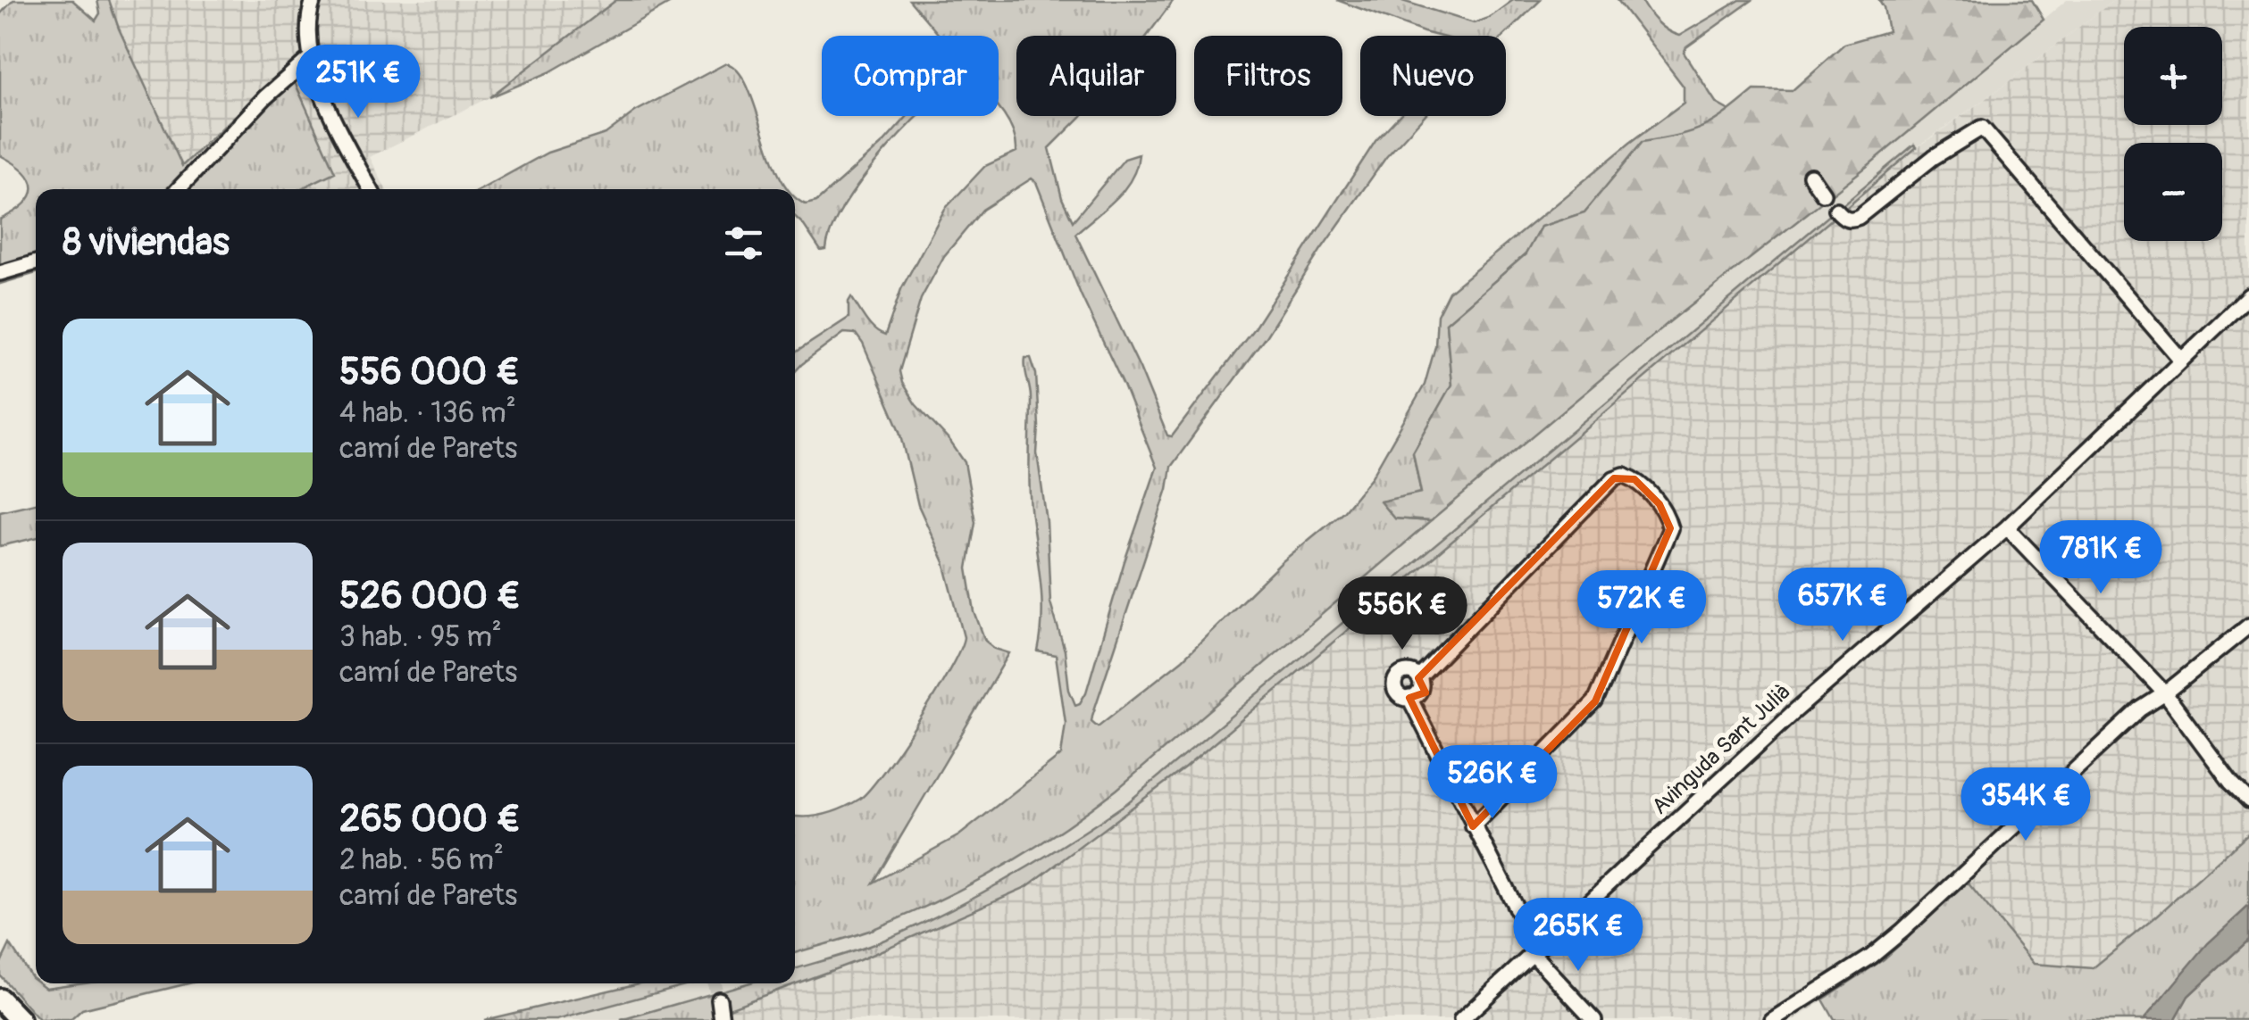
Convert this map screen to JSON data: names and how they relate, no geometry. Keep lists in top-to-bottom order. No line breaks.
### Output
{"streets":{"street":["Avinguda Sant Julià"]},"page":{"map_buttons":["+","−"],"chip":["Comprar","Alquilar","Filtros","Nuevo"],"price":["251K €","781K €","657K €","572K €","556K €","526K €","354K €","265K €"],"heading":"8 viviendas","list":[{"name":"556 000 €","note":"4 hab. · 136 m² · camí de Parets"},{"name":"526 000 €","note":"3 hab. · 95 m² · camí de Parets"},{"name":"265 000 €","note":"2 hab. · 56 m² · camí de Parets"}]}}
